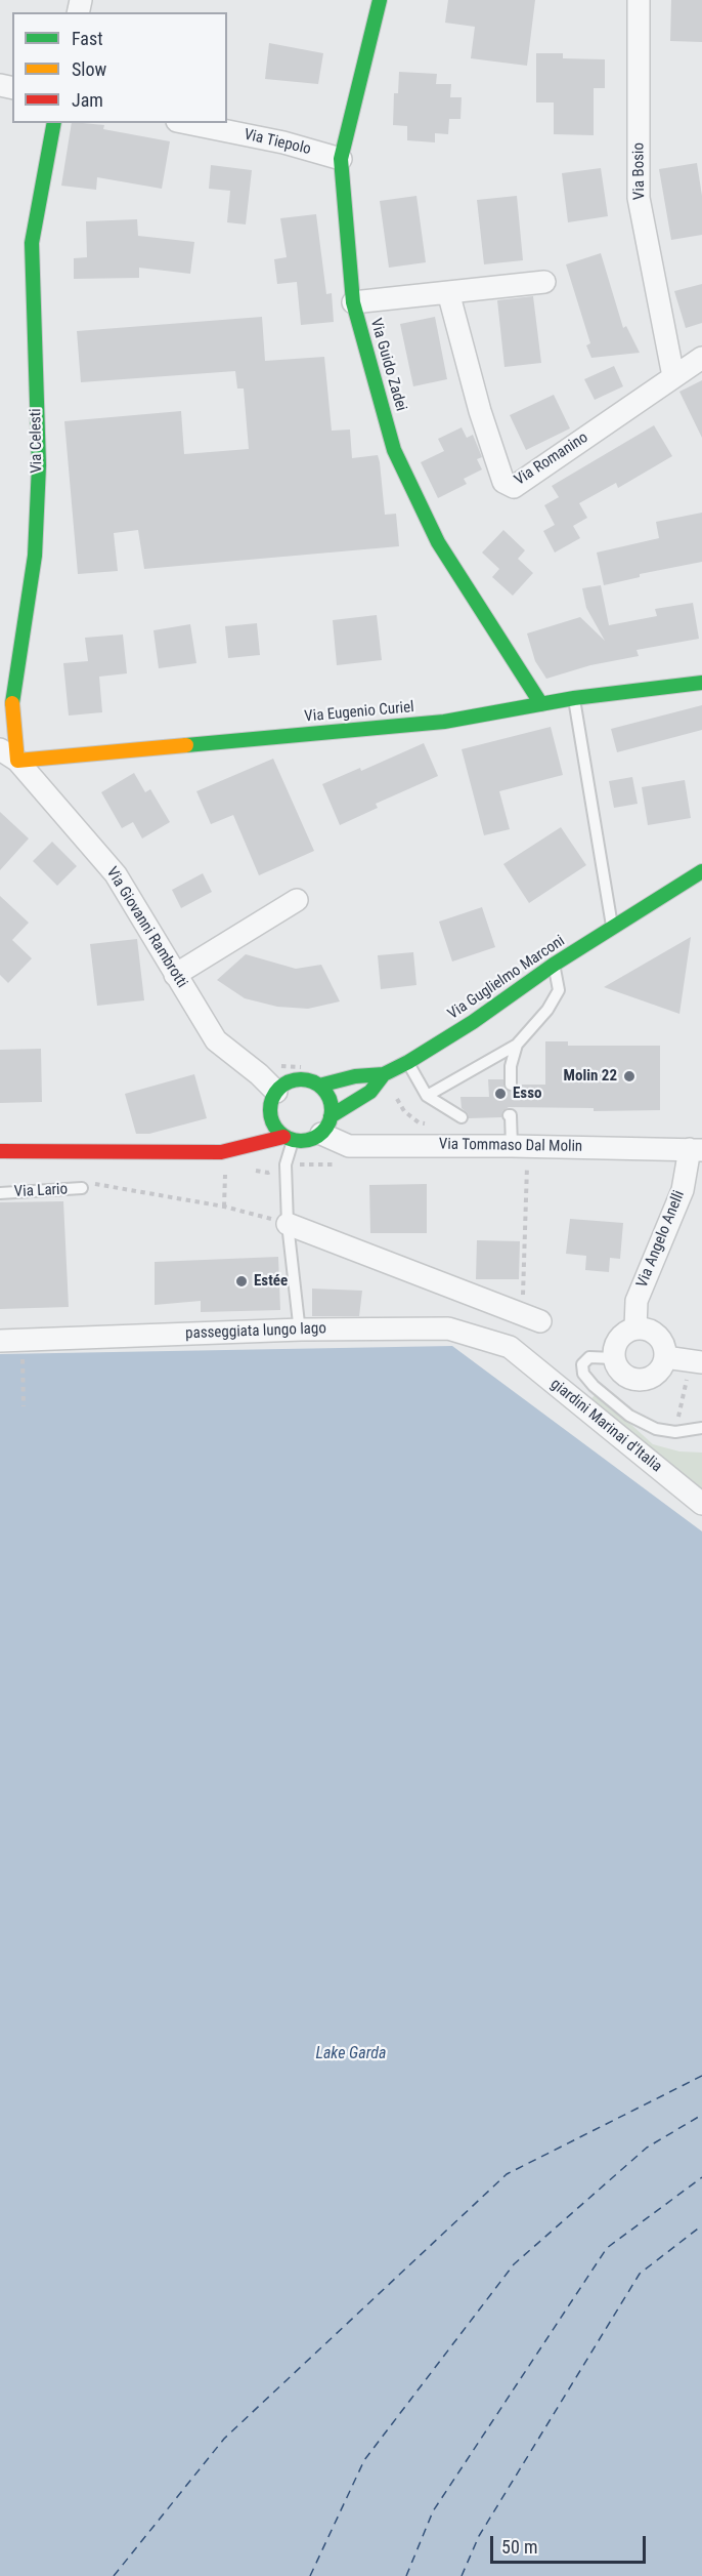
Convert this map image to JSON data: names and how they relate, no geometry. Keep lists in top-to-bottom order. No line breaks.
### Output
{"streets":{"street":["Via Tiepolo","Via Bosio","Via Guido Zadei","Via Celesti","Via Romanino","Via Eugenio Curiel","Via Giovanni Rambrotti","Via Guglielmo Marconi","Via Tommaso Dal Molin","Via Angelo Anelli","passeggiata lungo lago","giardini Marinai d'Italia"],"lane":["Via Lario"]},"crossings":[["Via Tiepolo","Via Guido Zadei"],["Via Bosio","Via Romanino"],["Via Guido Zadei","Via Eugenio Curiel"],["Via Celesti","Via Eugenio Curiel"],["Via Celesti","Via Giovanni Rambrotti"],["Via Eugenio Curiel","Via Giovanni Rambrotti"],["Via Giovanni Rambrotti","Via Guglielmo Marconi"],["Via Giovanni Rambrotti","Via Tommaso Dal Molin"],["Via Guglielmo Marconi","Via Tommaso Dal Molin"],["Via Tommaso Dal Molin","Via Angelo Anelli"],["passeggiata lungo lago","giardini Marinai d'Italia"]],"water":["Lake Garda"],"places":["Molin 22","Esso","Estée"],"legend":["Fast","Slow","Jam"],"scale_bar":"50 m"}
